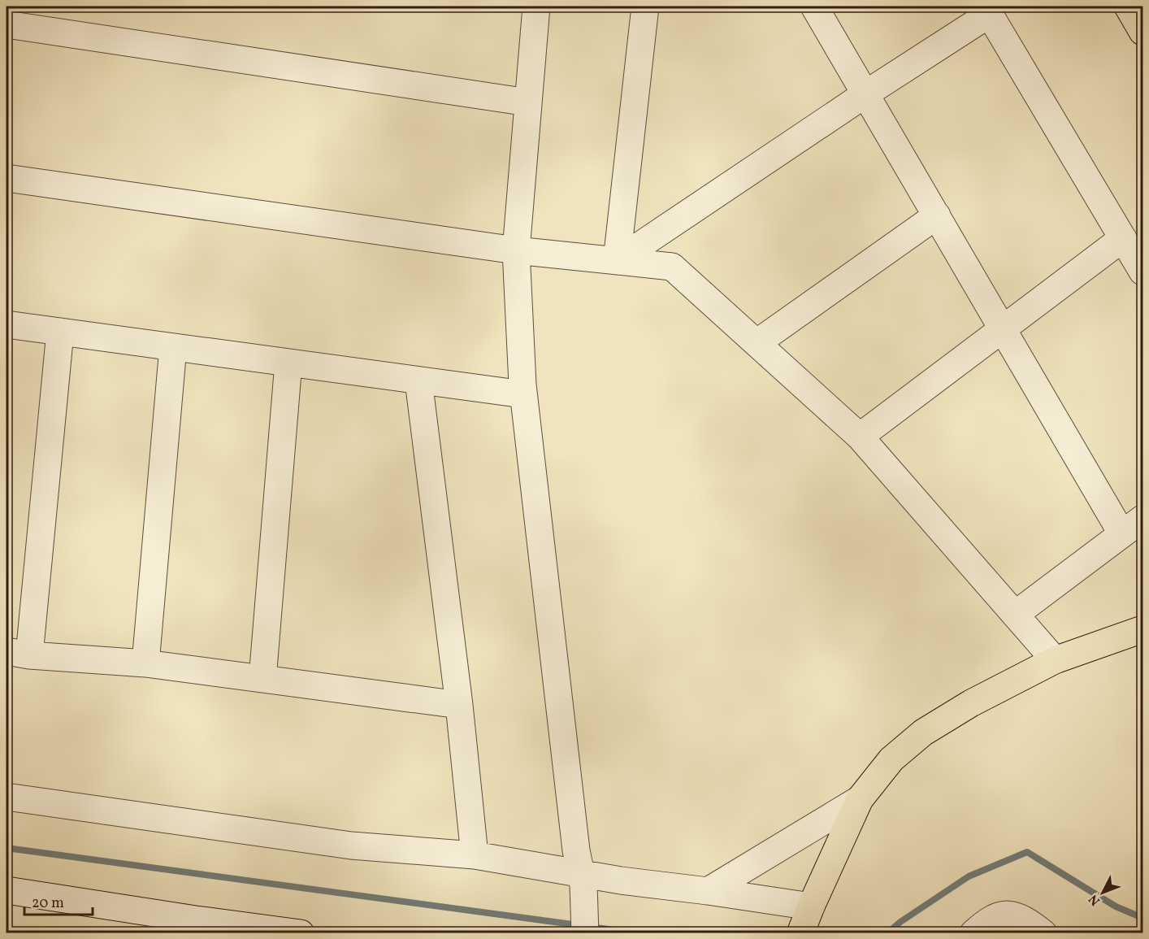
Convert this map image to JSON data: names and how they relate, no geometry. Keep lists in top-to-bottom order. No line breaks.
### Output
{"scale_bar":"20 m","north":"bottom left"}
